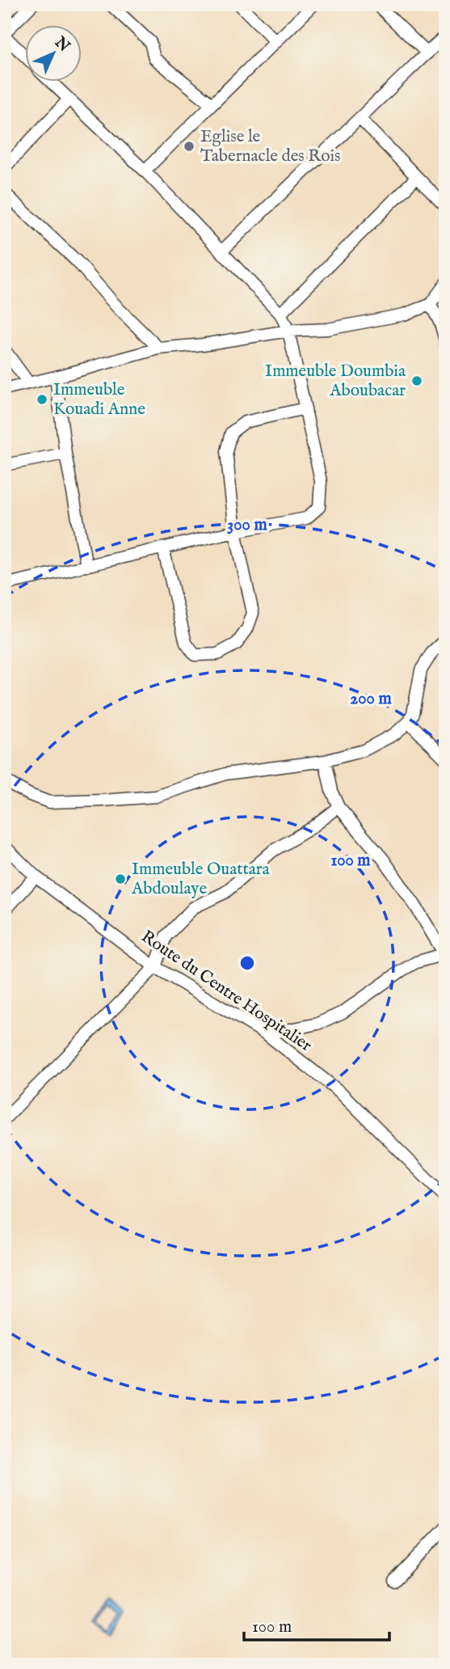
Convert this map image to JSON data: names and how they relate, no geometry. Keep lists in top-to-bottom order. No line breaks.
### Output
{"streets":{"street":["Route du Centre Hospitalier"]},"places":["Eglise le Tabernacle des Rois","Immeuble Doumbia Aboubacar","Immeuble Kouadi Anne","Immeuble Ouattara Abdoulaye"],"scale_bar":"100 m","north":"top right","rings":["300 m","200 m","100 m"]}
